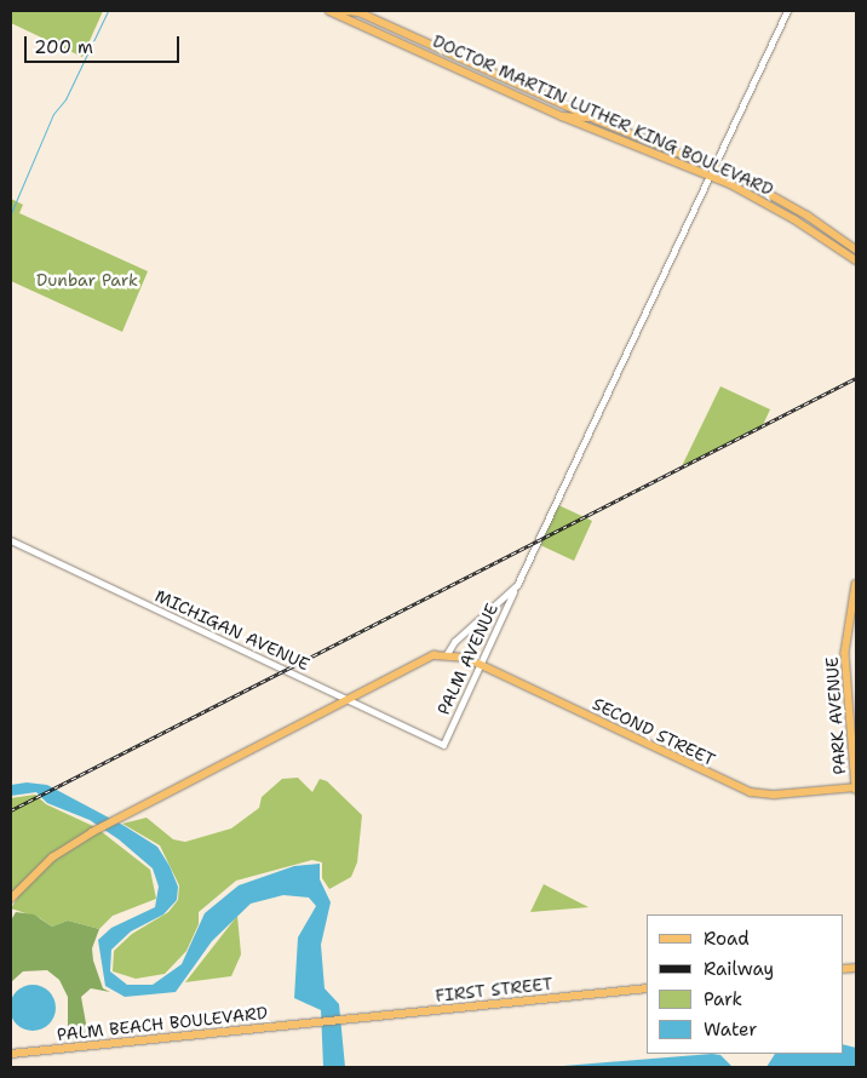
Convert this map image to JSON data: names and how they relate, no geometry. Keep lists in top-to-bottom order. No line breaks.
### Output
{"streets":{"main road":["DOCTOR MARTIN LUTHER KING BOULEVARD","PARK AVENUE","SECOND STREET","FIRST STREET","PALM BEACH BOULEVARD"],"street":["MICHIGAN AVENUE","PALM AVENUE"]},"crossings":[["DOCTOR MARTIN LUTHER KING BOULEVARD","PALM AVENUE"],["MICHIGAN AVENUE","PALM AVENUE"],["PALM AVENUE","SECOND STREET"],["PARK AVENUE","SECOND STREET"],["FIRST STREET","PALM BEACH BOULEVARD"]],"parks":["Dunbar Park"],"legend":["Road","Railway","Park","Water"],"scale_bar":"200 m"}
